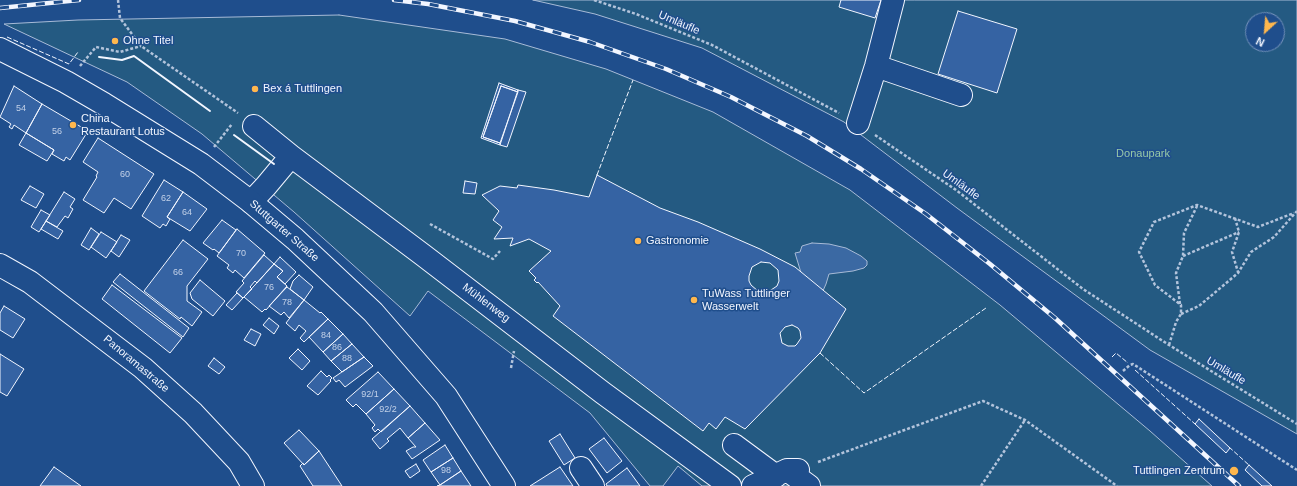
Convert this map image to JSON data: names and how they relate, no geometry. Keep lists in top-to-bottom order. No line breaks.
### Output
{"streets":{"main road":["Stuttgarter Straße","Mühlenweg","Panoramastraße"],"path":["Umläufle"]},"parks":["Donaupark"],"places":["Ohne Titel","Bex á Tuttlingen","China Restaurant Lotus","Gastronomie","TuWass Tuttlinger Wasserwelt","Tuttlingen Zentrum"],"house_numbers":["54","56","60","62","64","70","66","76","78","84","86","88","92/1","92/2","98"],"north":"bottom left"}
